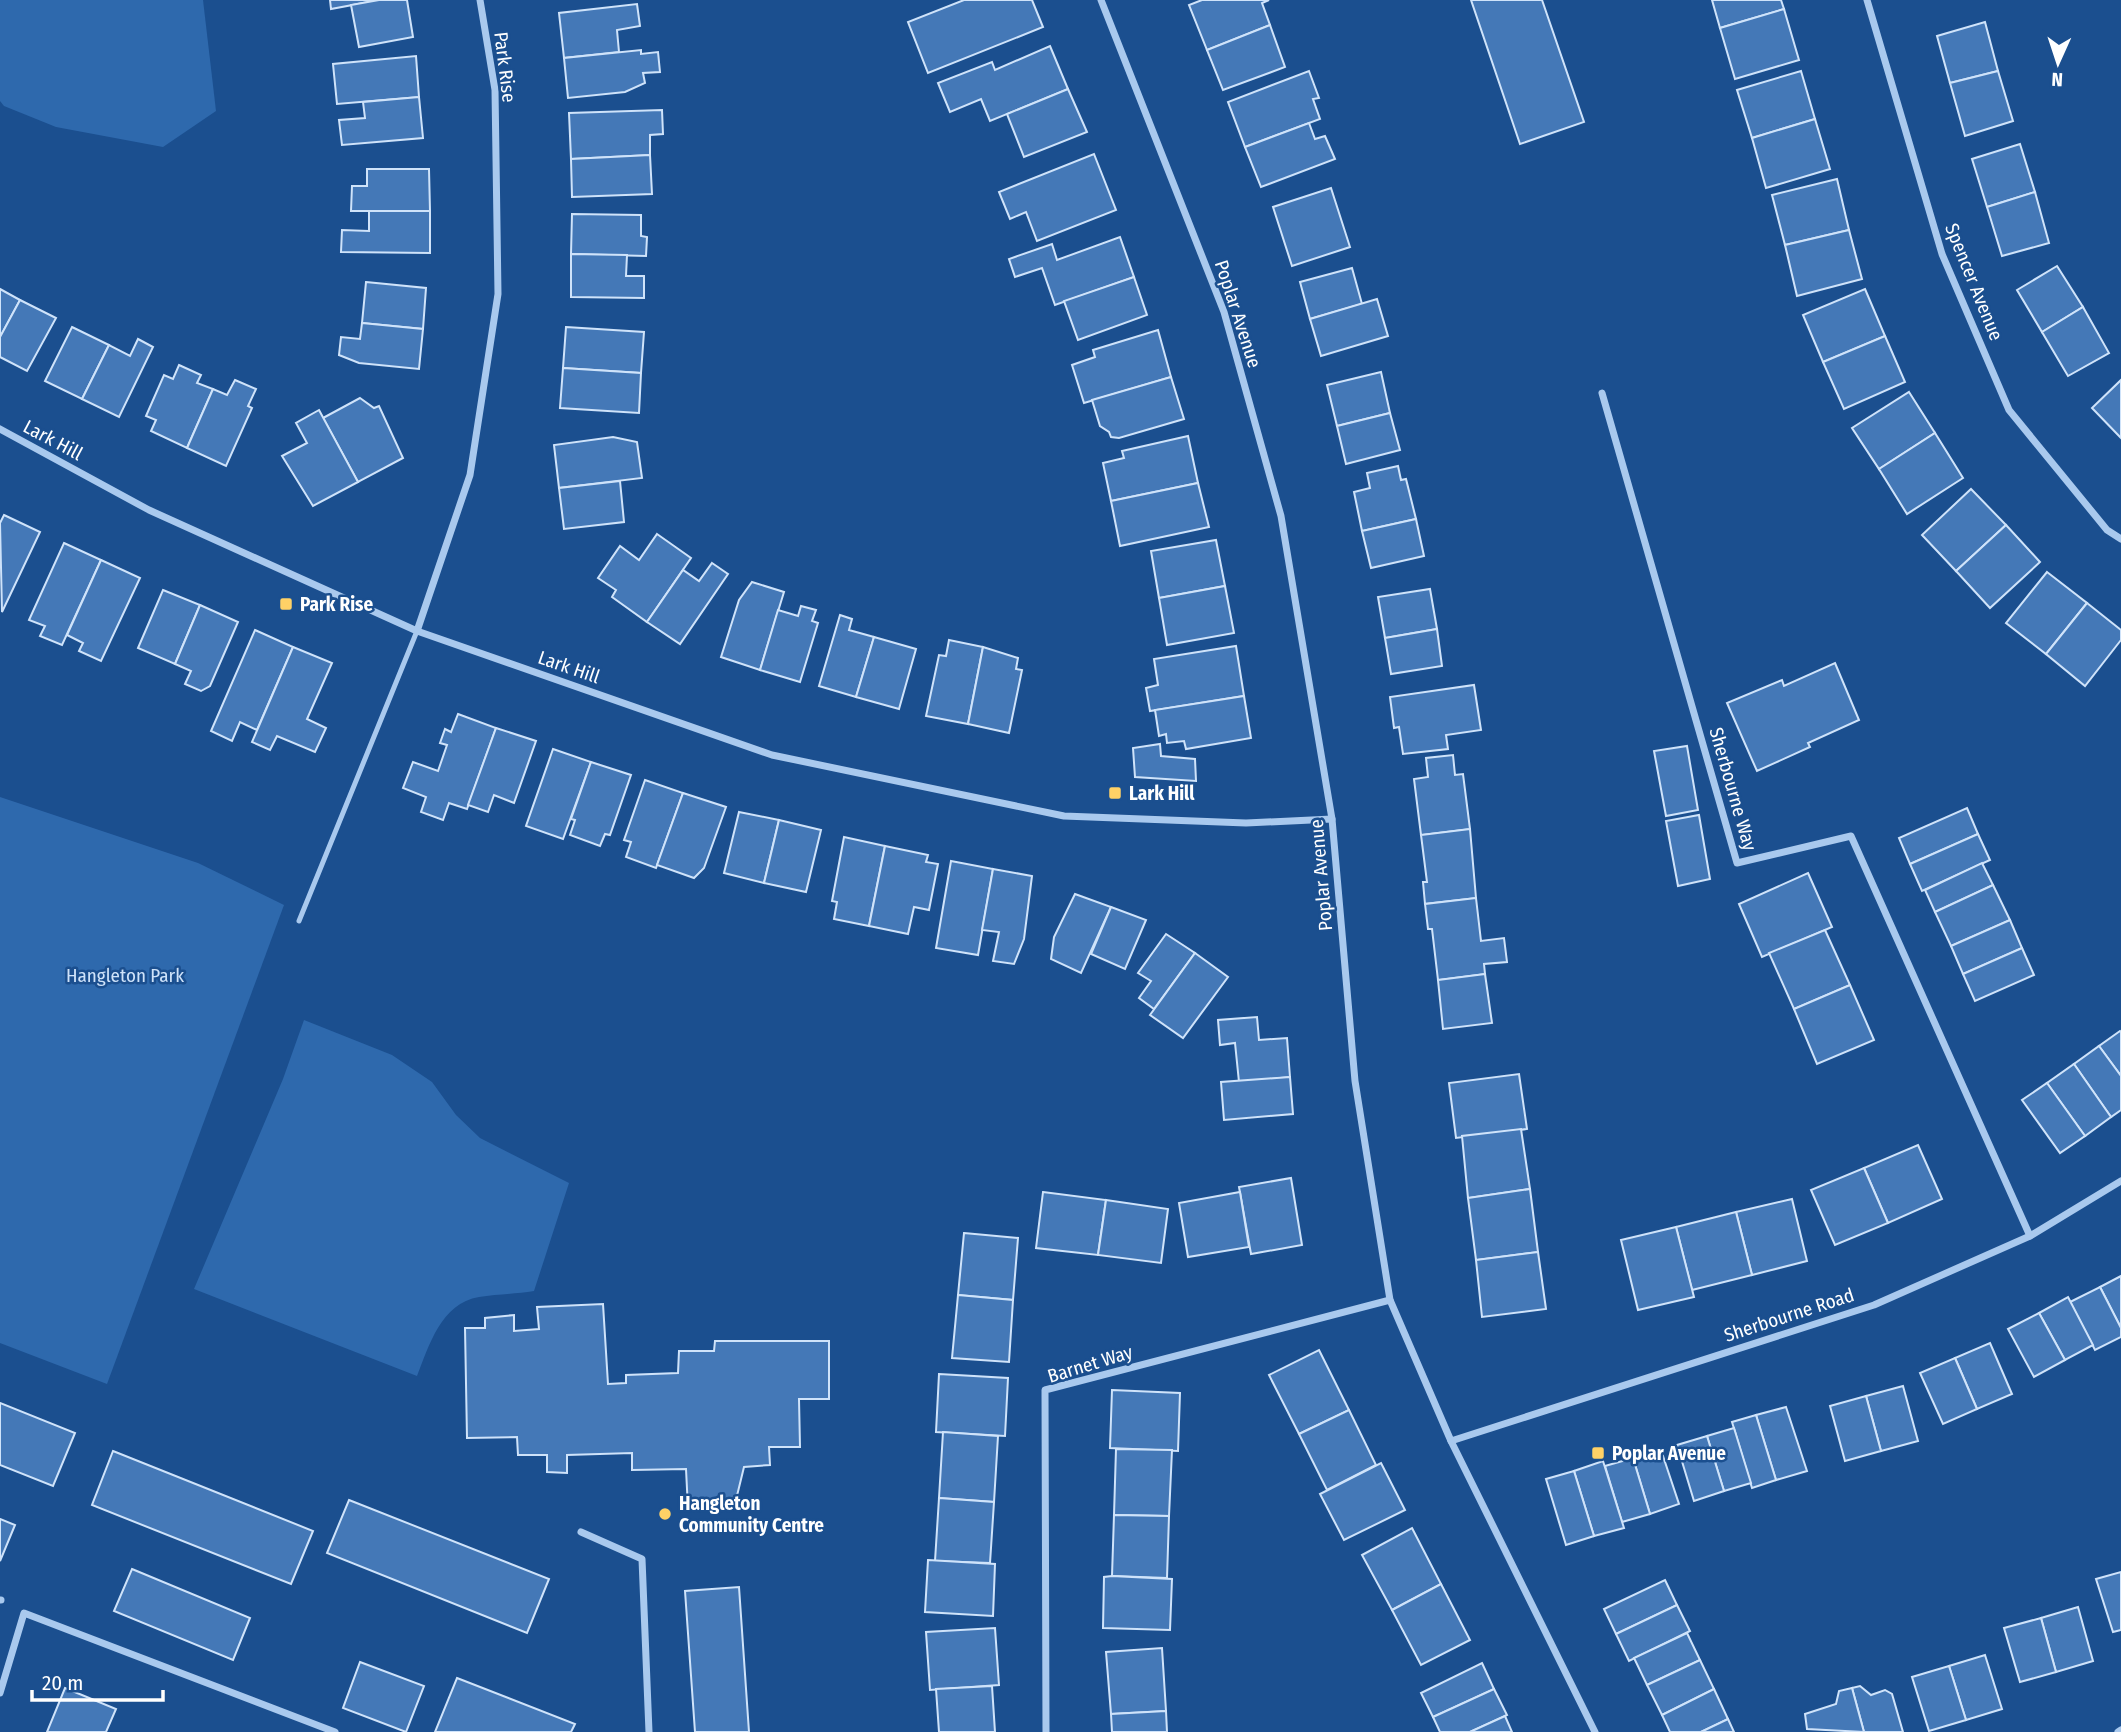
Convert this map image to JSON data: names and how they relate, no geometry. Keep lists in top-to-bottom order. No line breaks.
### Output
{"streets":{"street":["Park Rise","Spencer Avenue","Poplar Avenue","Lark Hill","Sherbourne Way","Sherbourne Road","Barnet Way"]},"crossings":[["Park Rise","Lark Hill"],["Poplar Avenue","Lark Hill"],["Poplar Avenue","Sherbourne Road"],["Poplar Avenue","Barnet Way"],["Sherbourne Way","Sherbourne Road"]],"parks":["Hangleton Park"],"places":{"transit":["Park Rise","Lark Hill","Poplar Avenue"],"other":["Hangleton Community Centre"]},"scale_bar":"20 m","north":"bottom"}
